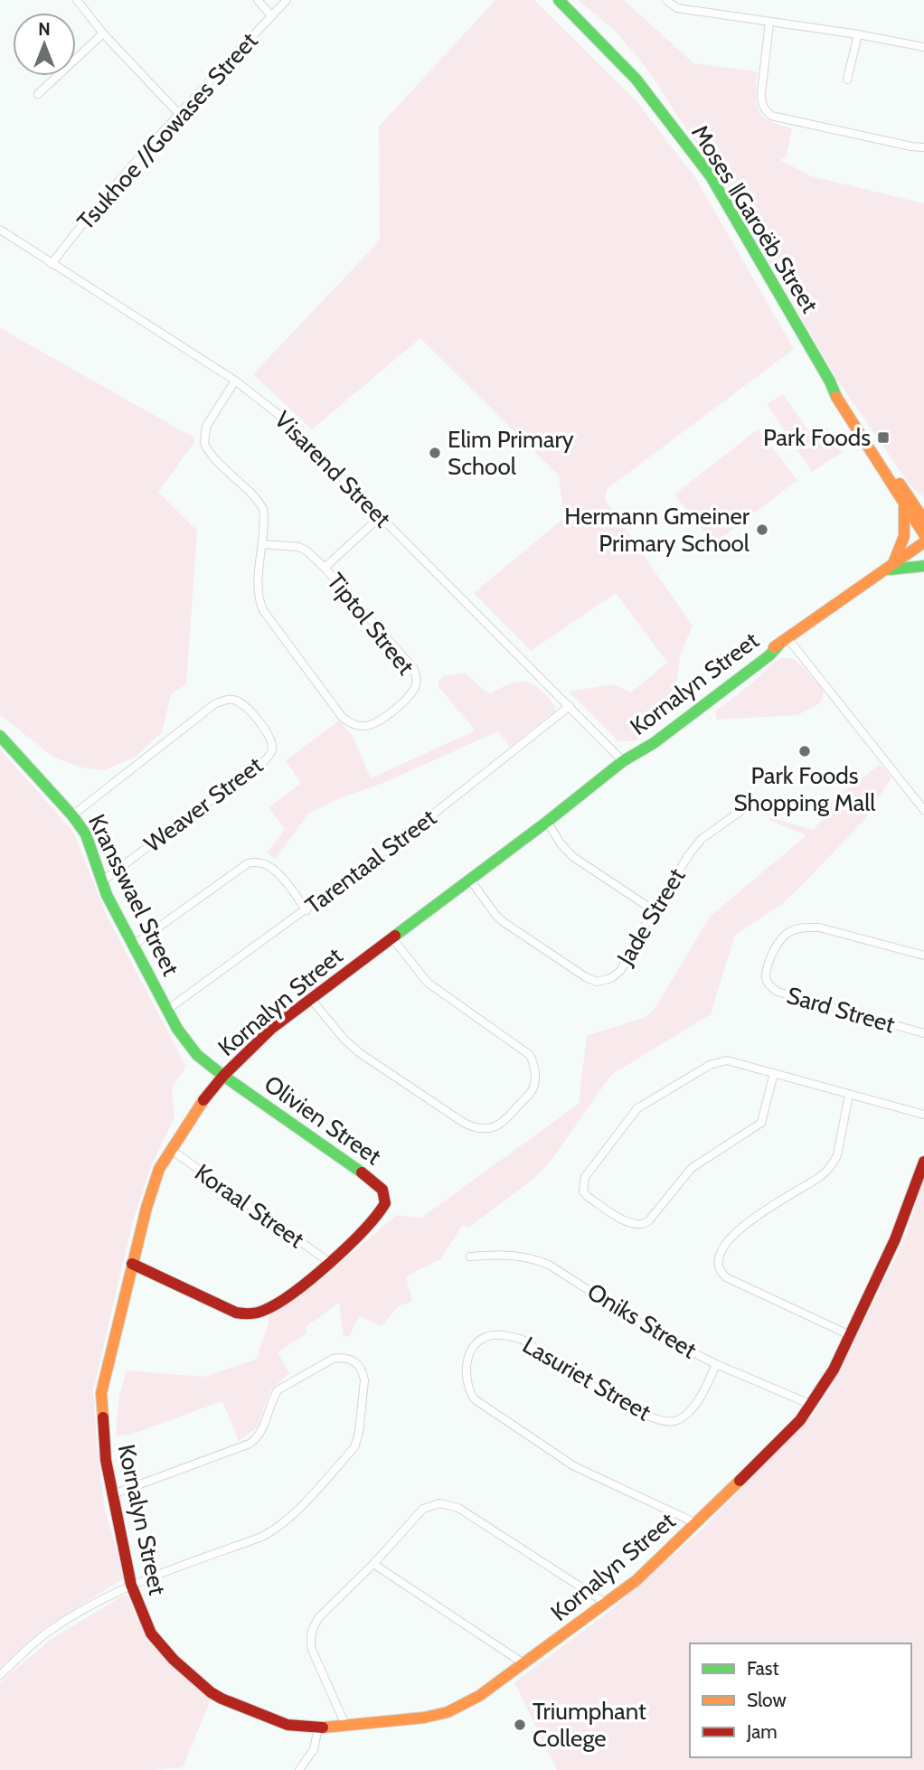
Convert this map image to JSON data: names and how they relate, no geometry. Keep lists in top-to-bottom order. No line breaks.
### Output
{"streets":{"street":["Tsukhoe //Gowases Street","Moses ǁGaroëb Street","Visarend Street","Tiptol Street","Kornalyn Street","Weaver Street","Tarentaal Street","Kransswael Street","Jade Street","Sard Street","Olivien Street","Koraal Street","Oniks Street","Lasuriet Street"]},"crossings":[["Tsukhoe //Gowases Street","Visarend Street"],["Visarend Street","Tiptol Street"],["Visarend Street","Kornalyn Street"],["Visarend Street","Tarentaal Street"],["Kornalyn Street","Kransswael Street"],["Kornalyn Street","Jade Street"],["Kornalyn Street","Olivien Street"],["Kornalyn Street","Koraal Street"],["Kornalyn Street","Oniks Street"],["Kornalyn Street","Lasuriet Street"],["Weaver Street","Kransswael Street"],["Tarentaal Street","Kransswael Street"],["Kransswael Street","Olivien Street"],["Olivien Street","Koraal Street"],["Oniks Street","Lasuriet Street"]],"places":{"transit":["Park Foods"],"other":["Elim Primary School","Hermann Gmeiner Primary School","Park Foods Shopping Mall","Triumphant College"]},"legend":["Fast","Slow","Jam"],"north":"top"}
